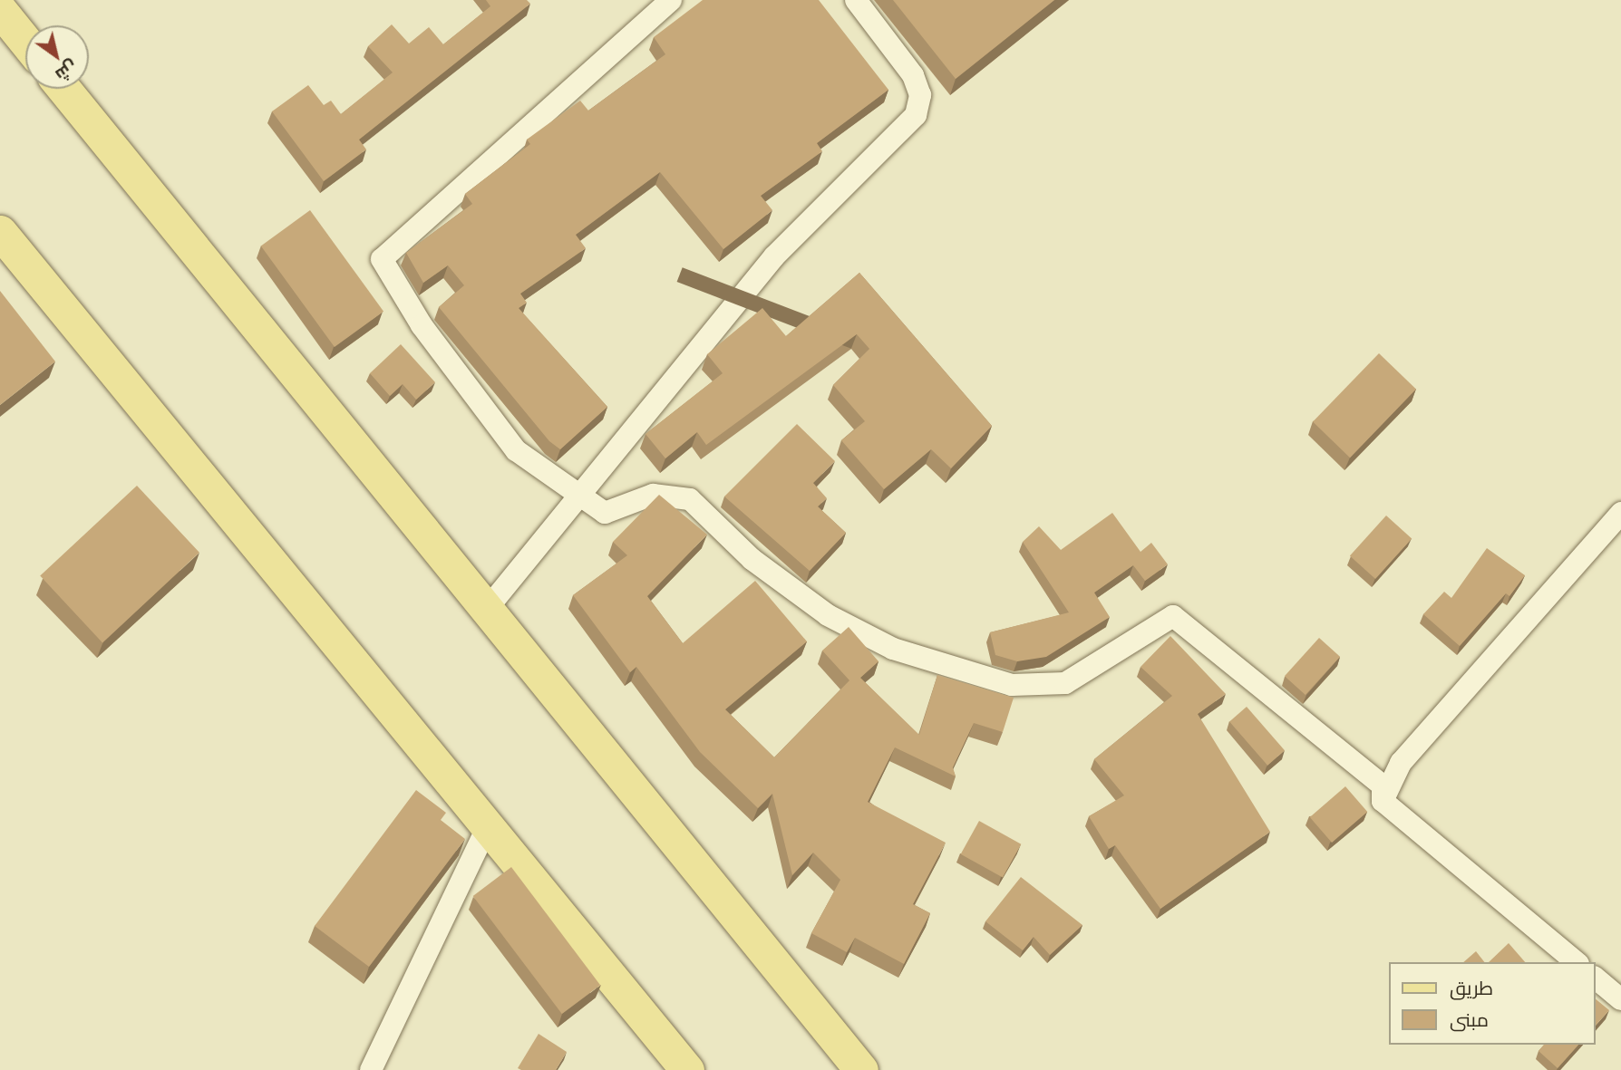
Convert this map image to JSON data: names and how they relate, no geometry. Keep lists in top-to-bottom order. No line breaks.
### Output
{"legend":["طريق","مبنى"],"north":"bottom right"}
